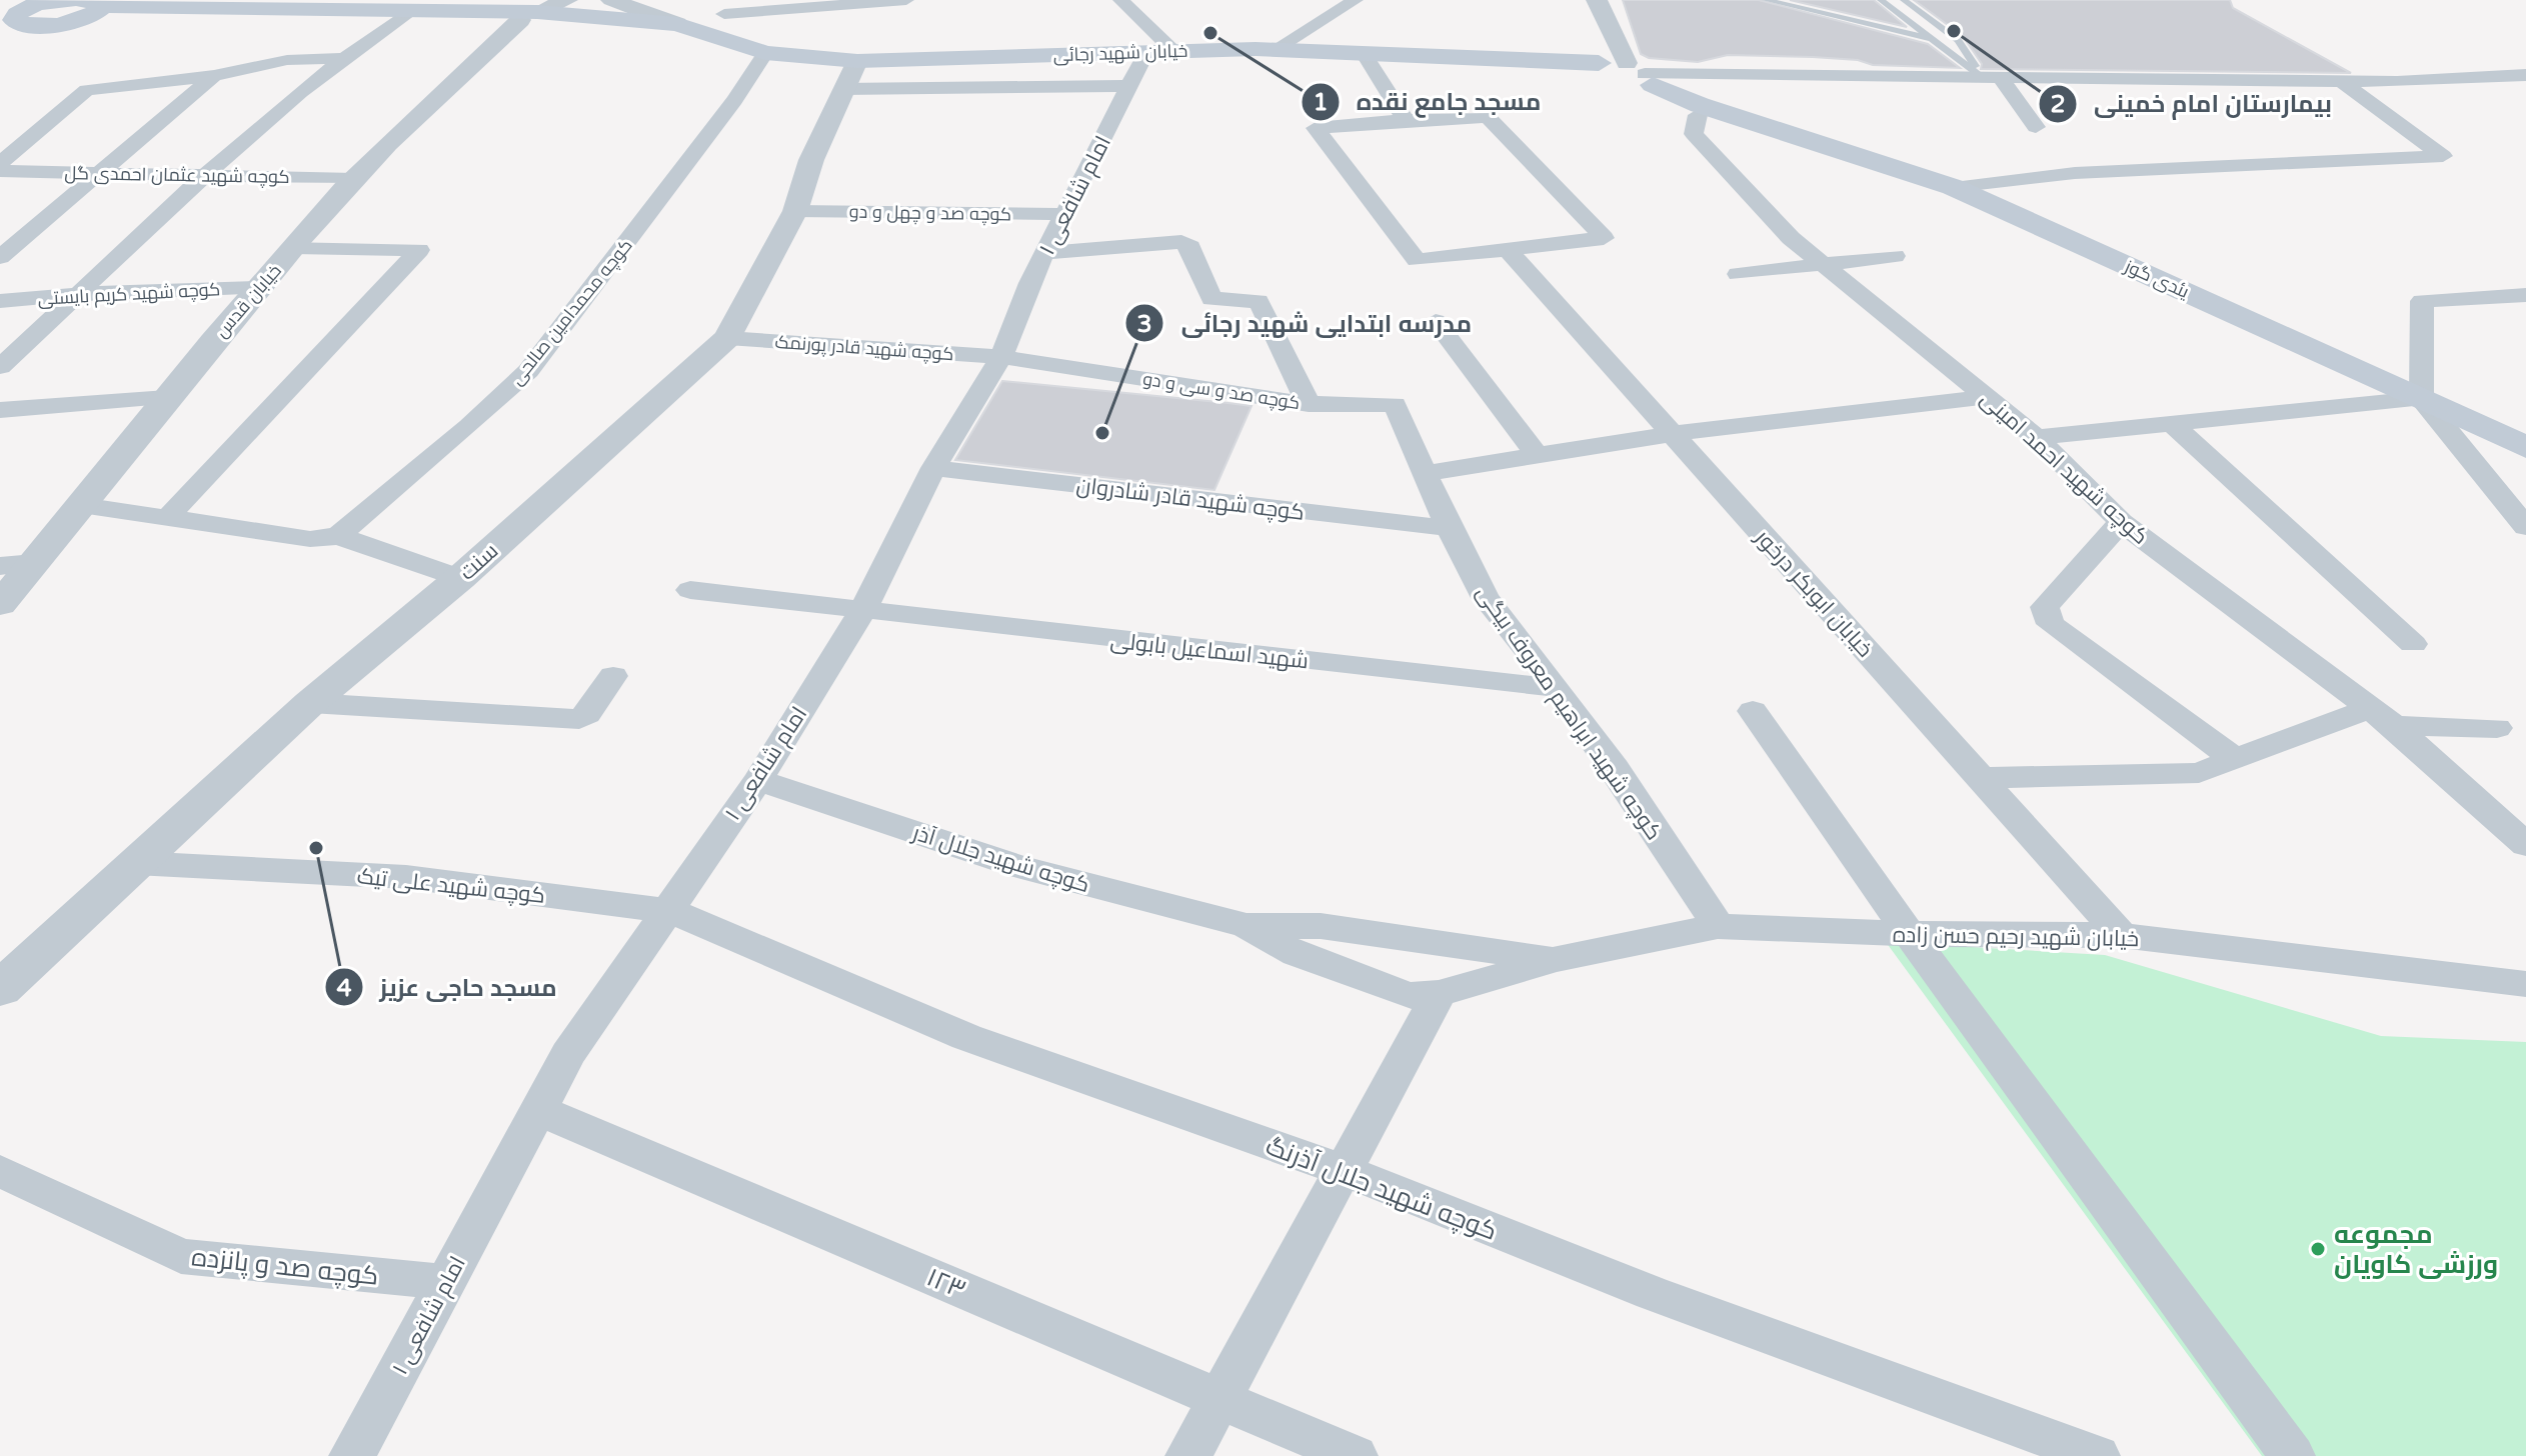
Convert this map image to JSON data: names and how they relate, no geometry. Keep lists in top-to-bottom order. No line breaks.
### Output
{"streets":{"main road":["خیابان شهید رجائی","یئدی گوز"],"street":["کوچه شهید عثمان احمدی گل","امام شافعی ۱","کوچه صد و چهل و دو","کوچه شهید کریم بایستی","خیابان قدس","کوچه محمدامین صالحی","کوچه شهید قادر پورنمک","کوچه صد و سی و دو","کوچه شهید احمد امینی","کوچه شهید قادر شادروان","سنت","خیابان ابوبکر درخور","شهید اسماعیل بابولی","کوچه شهید ابراهیم معروف بیگی","کوچه شهید جلال آذر","کوچه شهید علی تیک","خیابان شهید رحیم حسن زاده","کوچه شهید جلال آذرنگ","کوچه صد و پانزده","۱۲۳"]},"crossings":[["خیابان شهید رجائی","امام شافعی ۱"],["خیابان شهید رجائی","خیابان قدس"],["خیابان شهید رجائی","کوچه محمدامین صالحی"],["خیابان شهید رجائی","سنت"],["کوچه شهید عثمان احمدی گل","خیابان قدس"],["امام شافعی ۱","کوچه صد و چهل و دو"],["امام شافعی ۱","کوچه شهید قادر پورنمک"],["امام شافعی ۱","کوچه صد و سی و دو"],["امام شافعی ۱","کوچه شهید قادر شادروان"],["امام شافعی ۱","شهید اسماعیل بابولی"],["امام شافعی ۱","کوچه شهید جلال آذر"],["امام شافعی ۱","کوچه شهید علی تیک"],["امام شافعی ۱","کوچه شهید جلال آذرنگ"],["امام شافعی ۱","کوچه صد و پانزده"],["امام شافعی ۱","۱۲۳"],["کوچه صد و چهل و دو","سنت"],["کوچه شهید کریم بایستی","خیابان قدس"],["کوچه شهید قادر پورنمک","کوچه صد و سی و دو"],["کوچه شهید قادر پورنمک","سنت"],["کوچه صد و سی و دو","کوچه شهید ابراهیم معروف بیگی"],["کوچه شهید قادر شادروان","کوچه شهید ابراهیم معروف بیگی"],["سنت","کوچه شهید علی تیک"],["خیابان ابوبکر درخور","خیابان شهید رحیم حسن زاده"],["شهید اسماعیل بابولی","کوچه شهید ابراهیم معروف بیگی"],["کوچه شهید ابراهیم معروف بیگی","خیابان شهید رحیم حسن زاده"],["کوچه شهید علی تیک","کوچه شهید جلال آذرنگ"]],"places":["بیمارستان امام خمینی","مسجد جامع نقده","مدرسه ابتدایی شهید رجائی","مسجد حاجی عزیز","مجموعه ورزشی کاویان"]}
